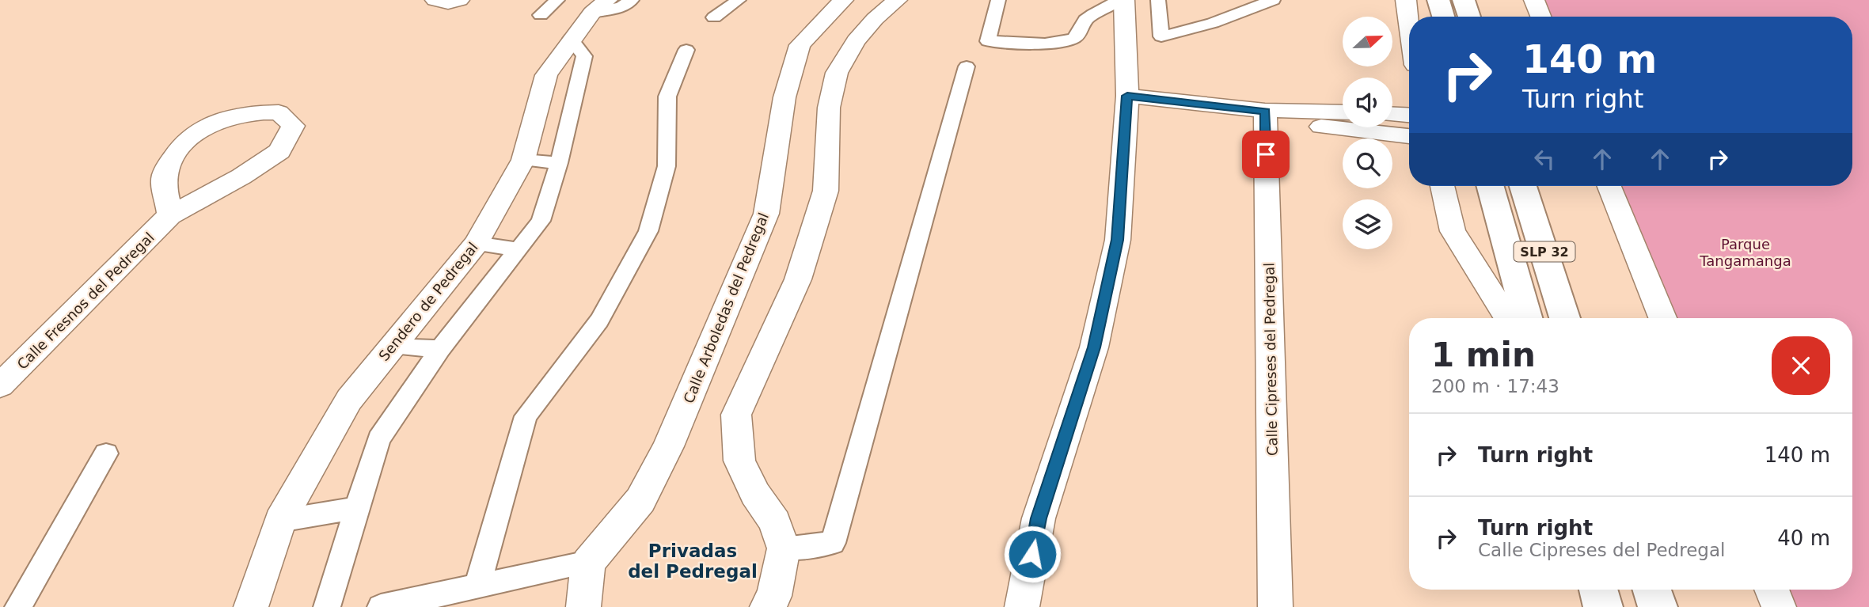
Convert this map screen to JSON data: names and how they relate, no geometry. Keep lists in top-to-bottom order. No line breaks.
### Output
{"streets":{"highway":["SLP 32"],"street":["Calle Fresnos del Pedregal","Sendero de Pedregal","Calle Arboledas del Pedregal","Calle Cipreses del Pedregal"]},"districts":["Privadas del Pedregal"],"parks":["Parque Tangamanga"],"north":"right","page":{"turn":["140 m","Turn right"],"heading":["1 min","200 m · 17:43"],"list":[{"name":"Turn right","value":"140 m"},{"name":"Turn right","note":"Calle Cipreses del Pedregal","value":"40 m"}]}}
